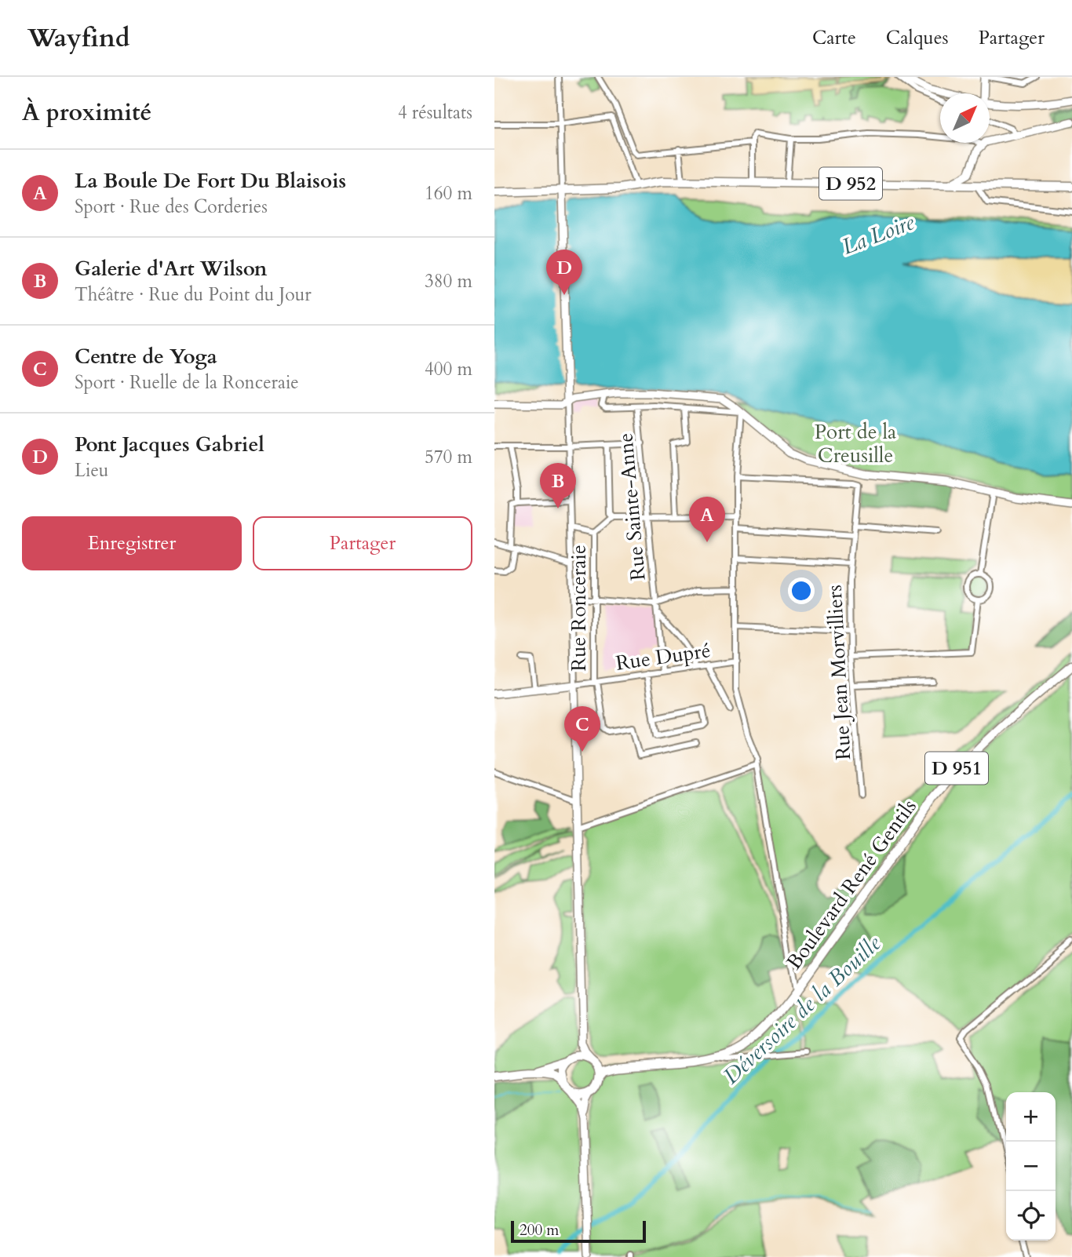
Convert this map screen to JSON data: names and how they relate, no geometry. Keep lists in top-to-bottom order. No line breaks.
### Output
{"streets":{"main road":["D 952","D 951","Boulevard René Gentils"],"street":["Rue Sainte-Anne","Rue Ronceraie","Rue Dupré","Rue Jean Morvilliers"]},"crossings":[["Rue Sainte-Anne","Rue Dupré"],["Rue Ronceraie","Rue Dupré"]],"water":["La Loire","Déversoire de la Bouille"],"parks":["Port de la Creusille"],"scale_bar":"200 m","north":"top right","page":{"header":"Wayfind","nav":["Carte","Calques","Partager"],"heading":["À proximité","4 résultats"],"list":[{"mark":"A","name":"La Boule De Fort Du Blaisois","note":"Sport · Rue des Corderies","value":"160 m"},{"mark":"B","name":"Galerie d'Art Wilson","note":"Théâtre · Rue du Point du Jour","value":"380 m"},{"mark":"C","name":"Centre de Yoga","note":"Sport · Ruelle de la Ronceraie","value":"400 m"},{"mark":"D","name":"Pont Jacques Gabriel","note":"Lieu","value":"570 m"}],"pins":["D","B","A","C"],"buttons":["Enregistrer","Partager"],"map_buttons":["+","−"],"scale":"200 m"}}
